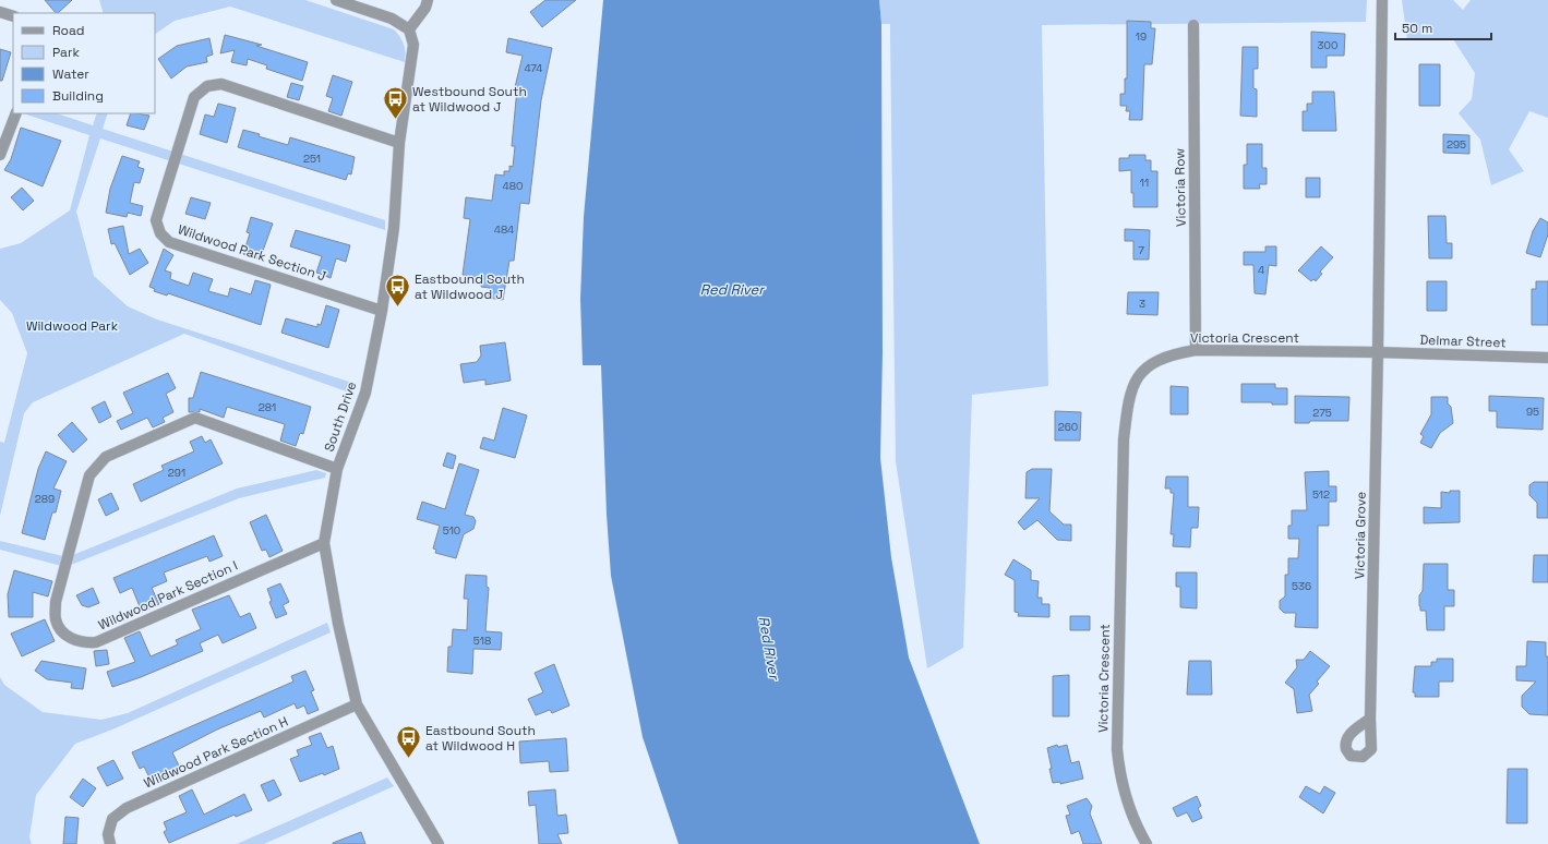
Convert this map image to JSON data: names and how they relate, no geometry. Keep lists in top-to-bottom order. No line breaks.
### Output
{"streets":{"street":["Victoria Row","Wildwood Park Section J","Victoria Crescent","Delmar Street","South Drive","Victoria Grove","Wildwood Park Section I","Wildwood Park Section H"]},"crossings":[["Victoria Row","Victoria Crescent"],["Wildwood Park Section J","South Drive"],["Victoria Crescent","Delmar Street"],["Victoria Crescent","Victoria Grove"],["Delmar Street","Victoria Grove"],["South Drive","Wildwood Park Section I"],["South Drive","Wildwood Park Section H"]],"water":["Red River"],"parks":["Wildwood Park"],"places":{"bus stop":["Westbound South at Wildwood J","Eastbound South at Wildwood J","Eastbound South at Wildwood H"]},"house_numbers":["19","300","474","295","251","11","480","484","7","4","3","281","95","275","260","291","512","289","510","536","518"],"legend":["Road","Park","Water","Building"],"scale_bar":"50 m"}
